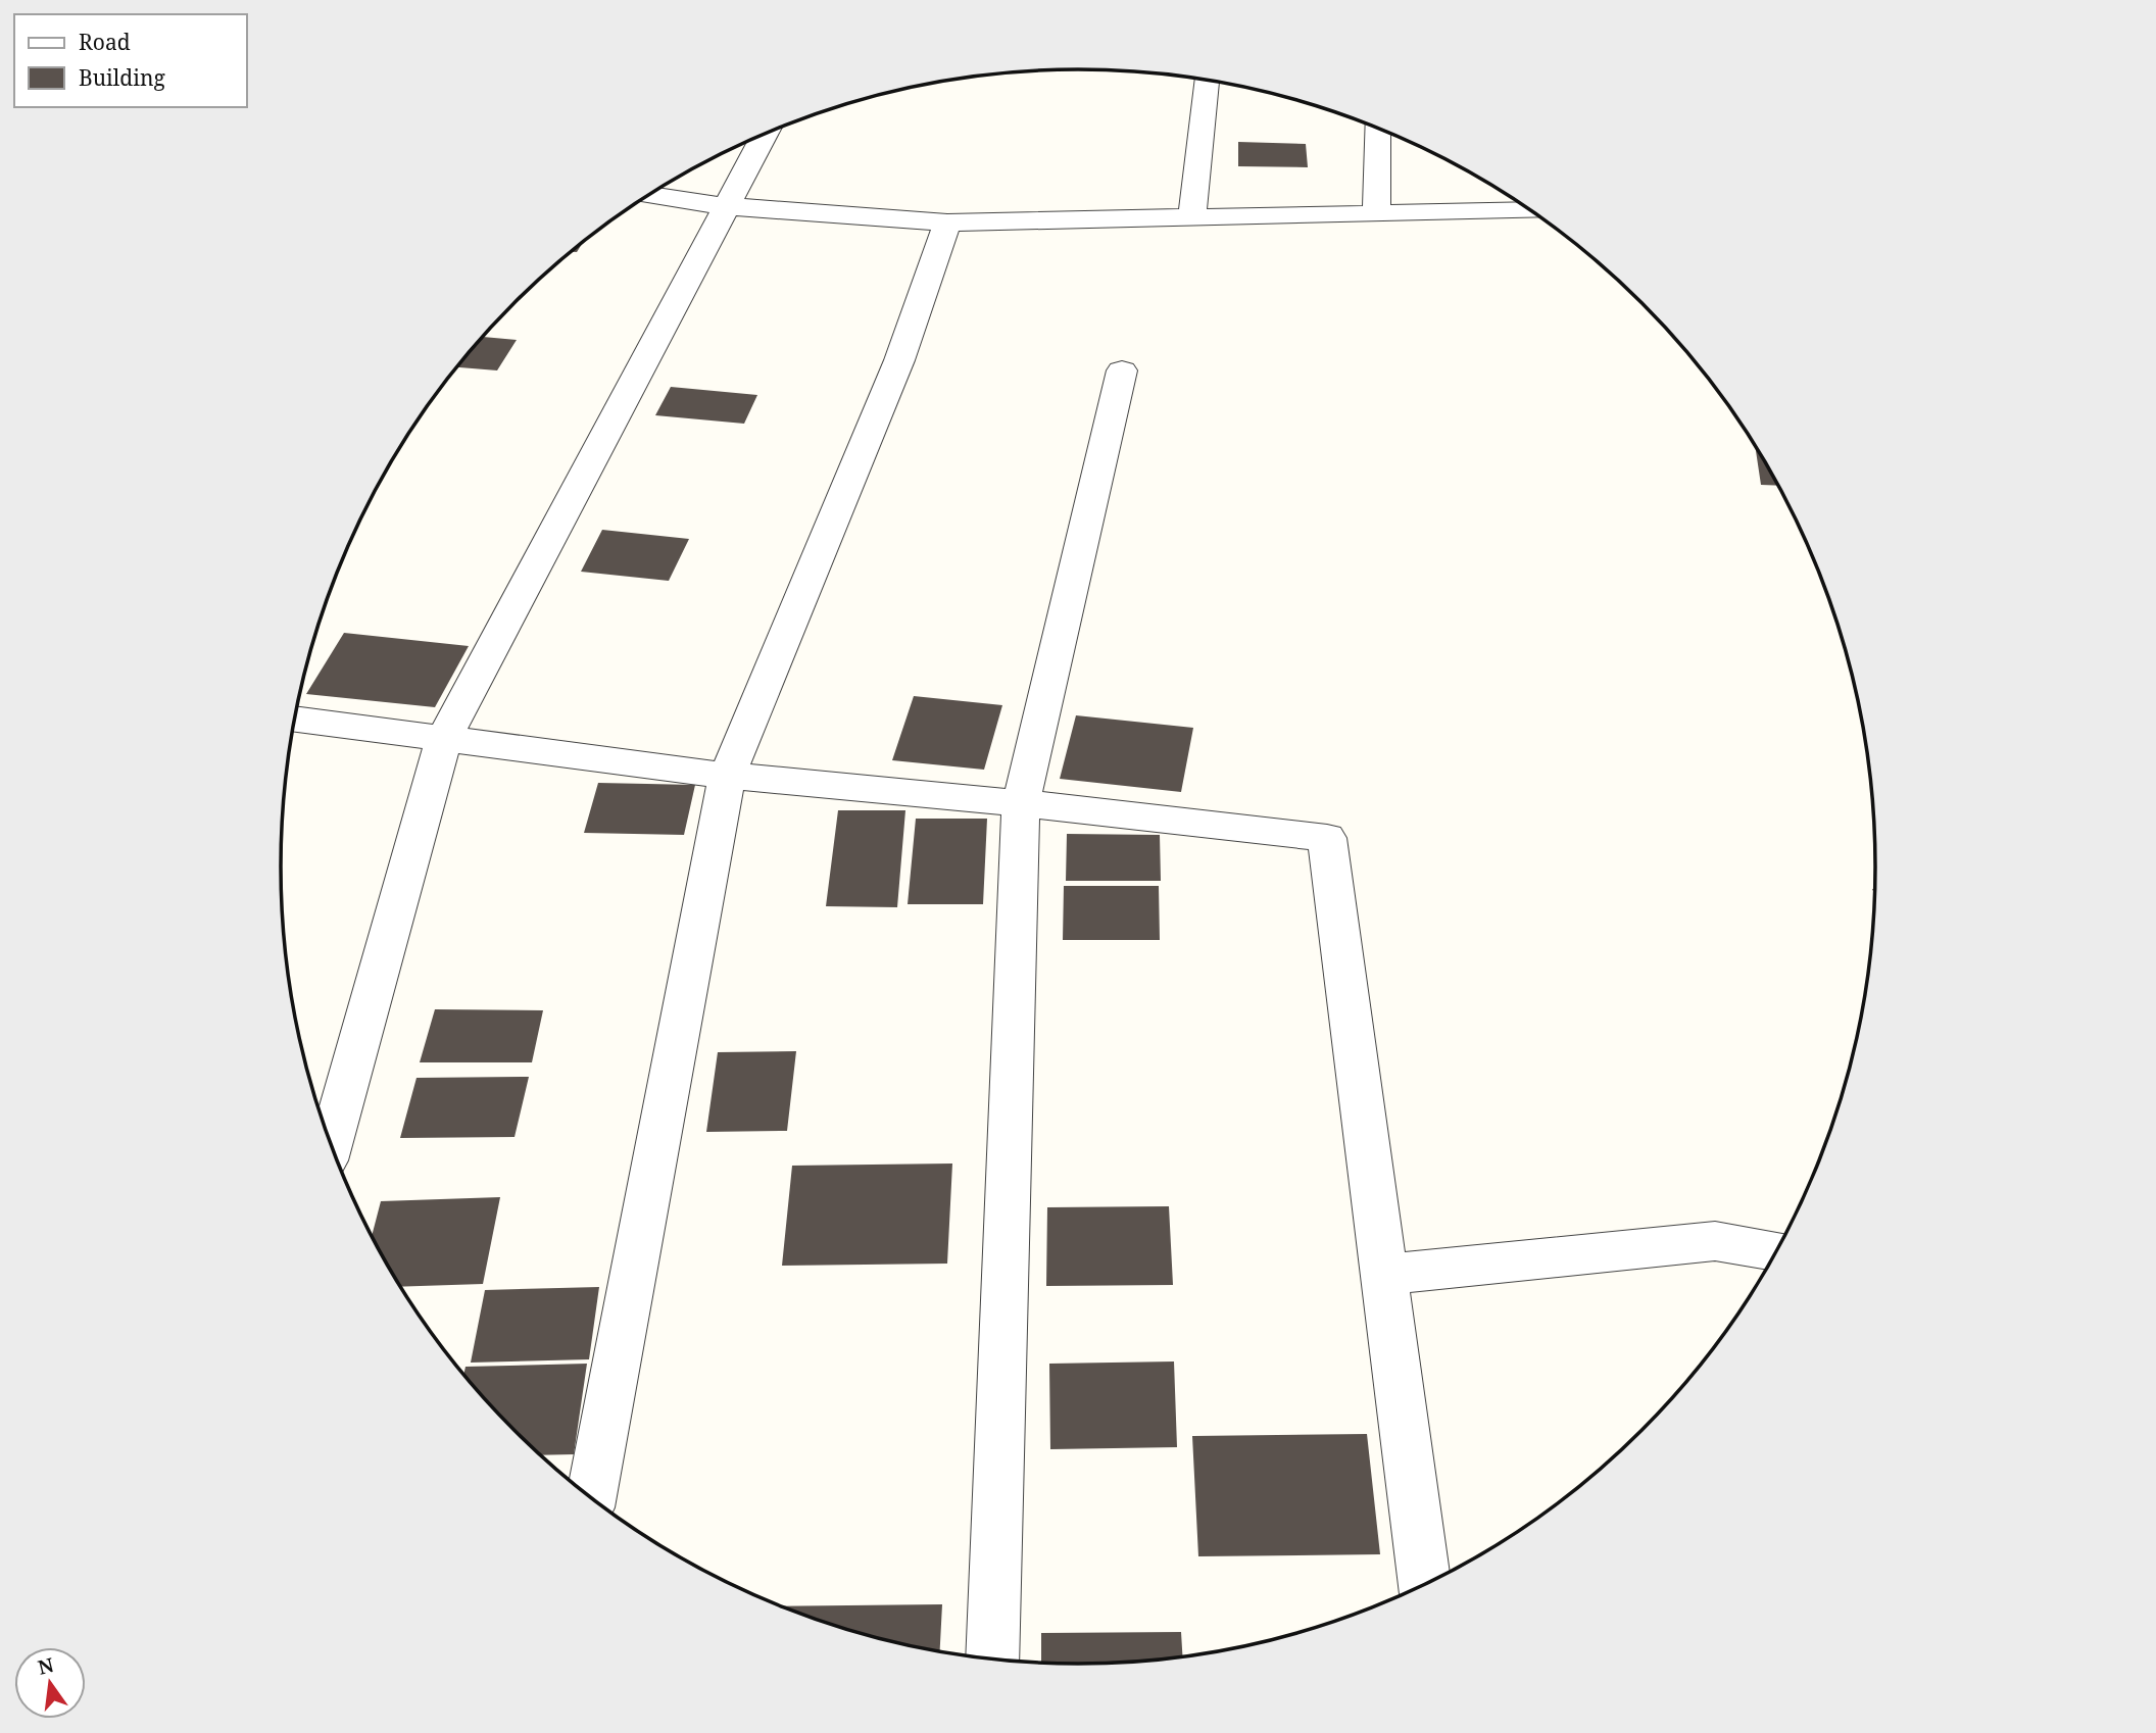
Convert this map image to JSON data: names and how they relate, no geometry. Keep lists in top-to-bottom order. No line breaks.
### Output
{"legend":["Road","Building"],"north":"top"}
